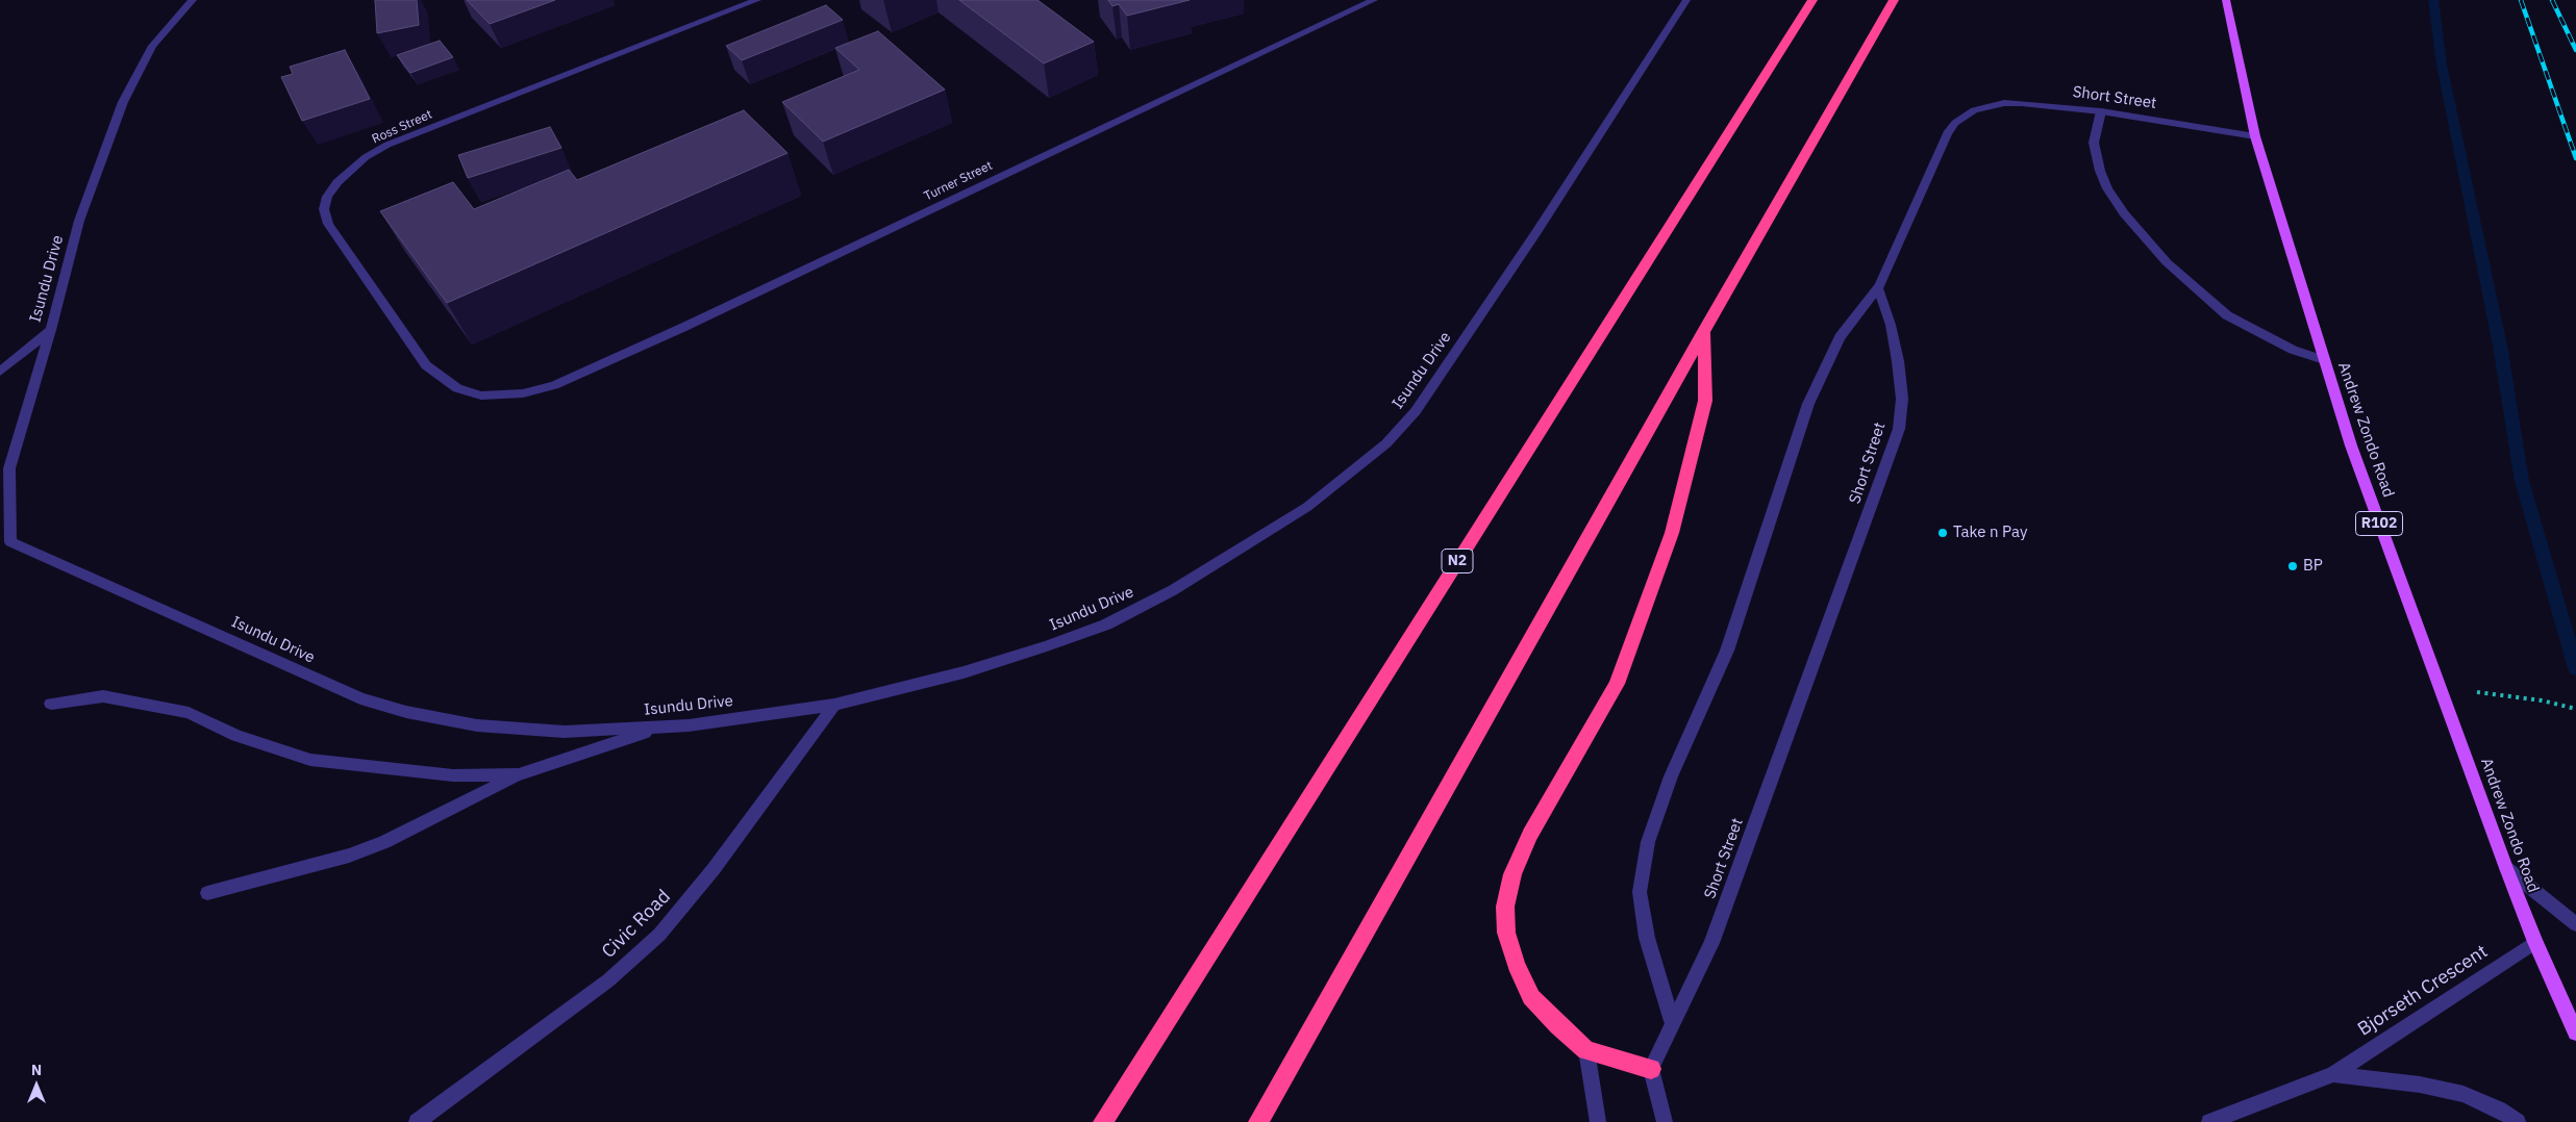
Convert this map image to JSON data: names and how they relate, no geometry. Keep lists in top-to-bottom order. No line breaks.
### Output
{"streets":{"highway":["N2"],"main road":["Andrew Zondo Road","R102"],"street":["Short Street","Ross Street","Turner Street","Isundu Drive","Civic Road","Bjorseth Crescent"]},"crossings":[["Short Street","Andrew Zondo Road"],["Ross Street","Turner Street"],["Isundu Drive","Civic Road"],["Andrew Zondo Road","Bjorseth Crescent"]],"places":["Take n Pay","BP"],"north":"top"}
